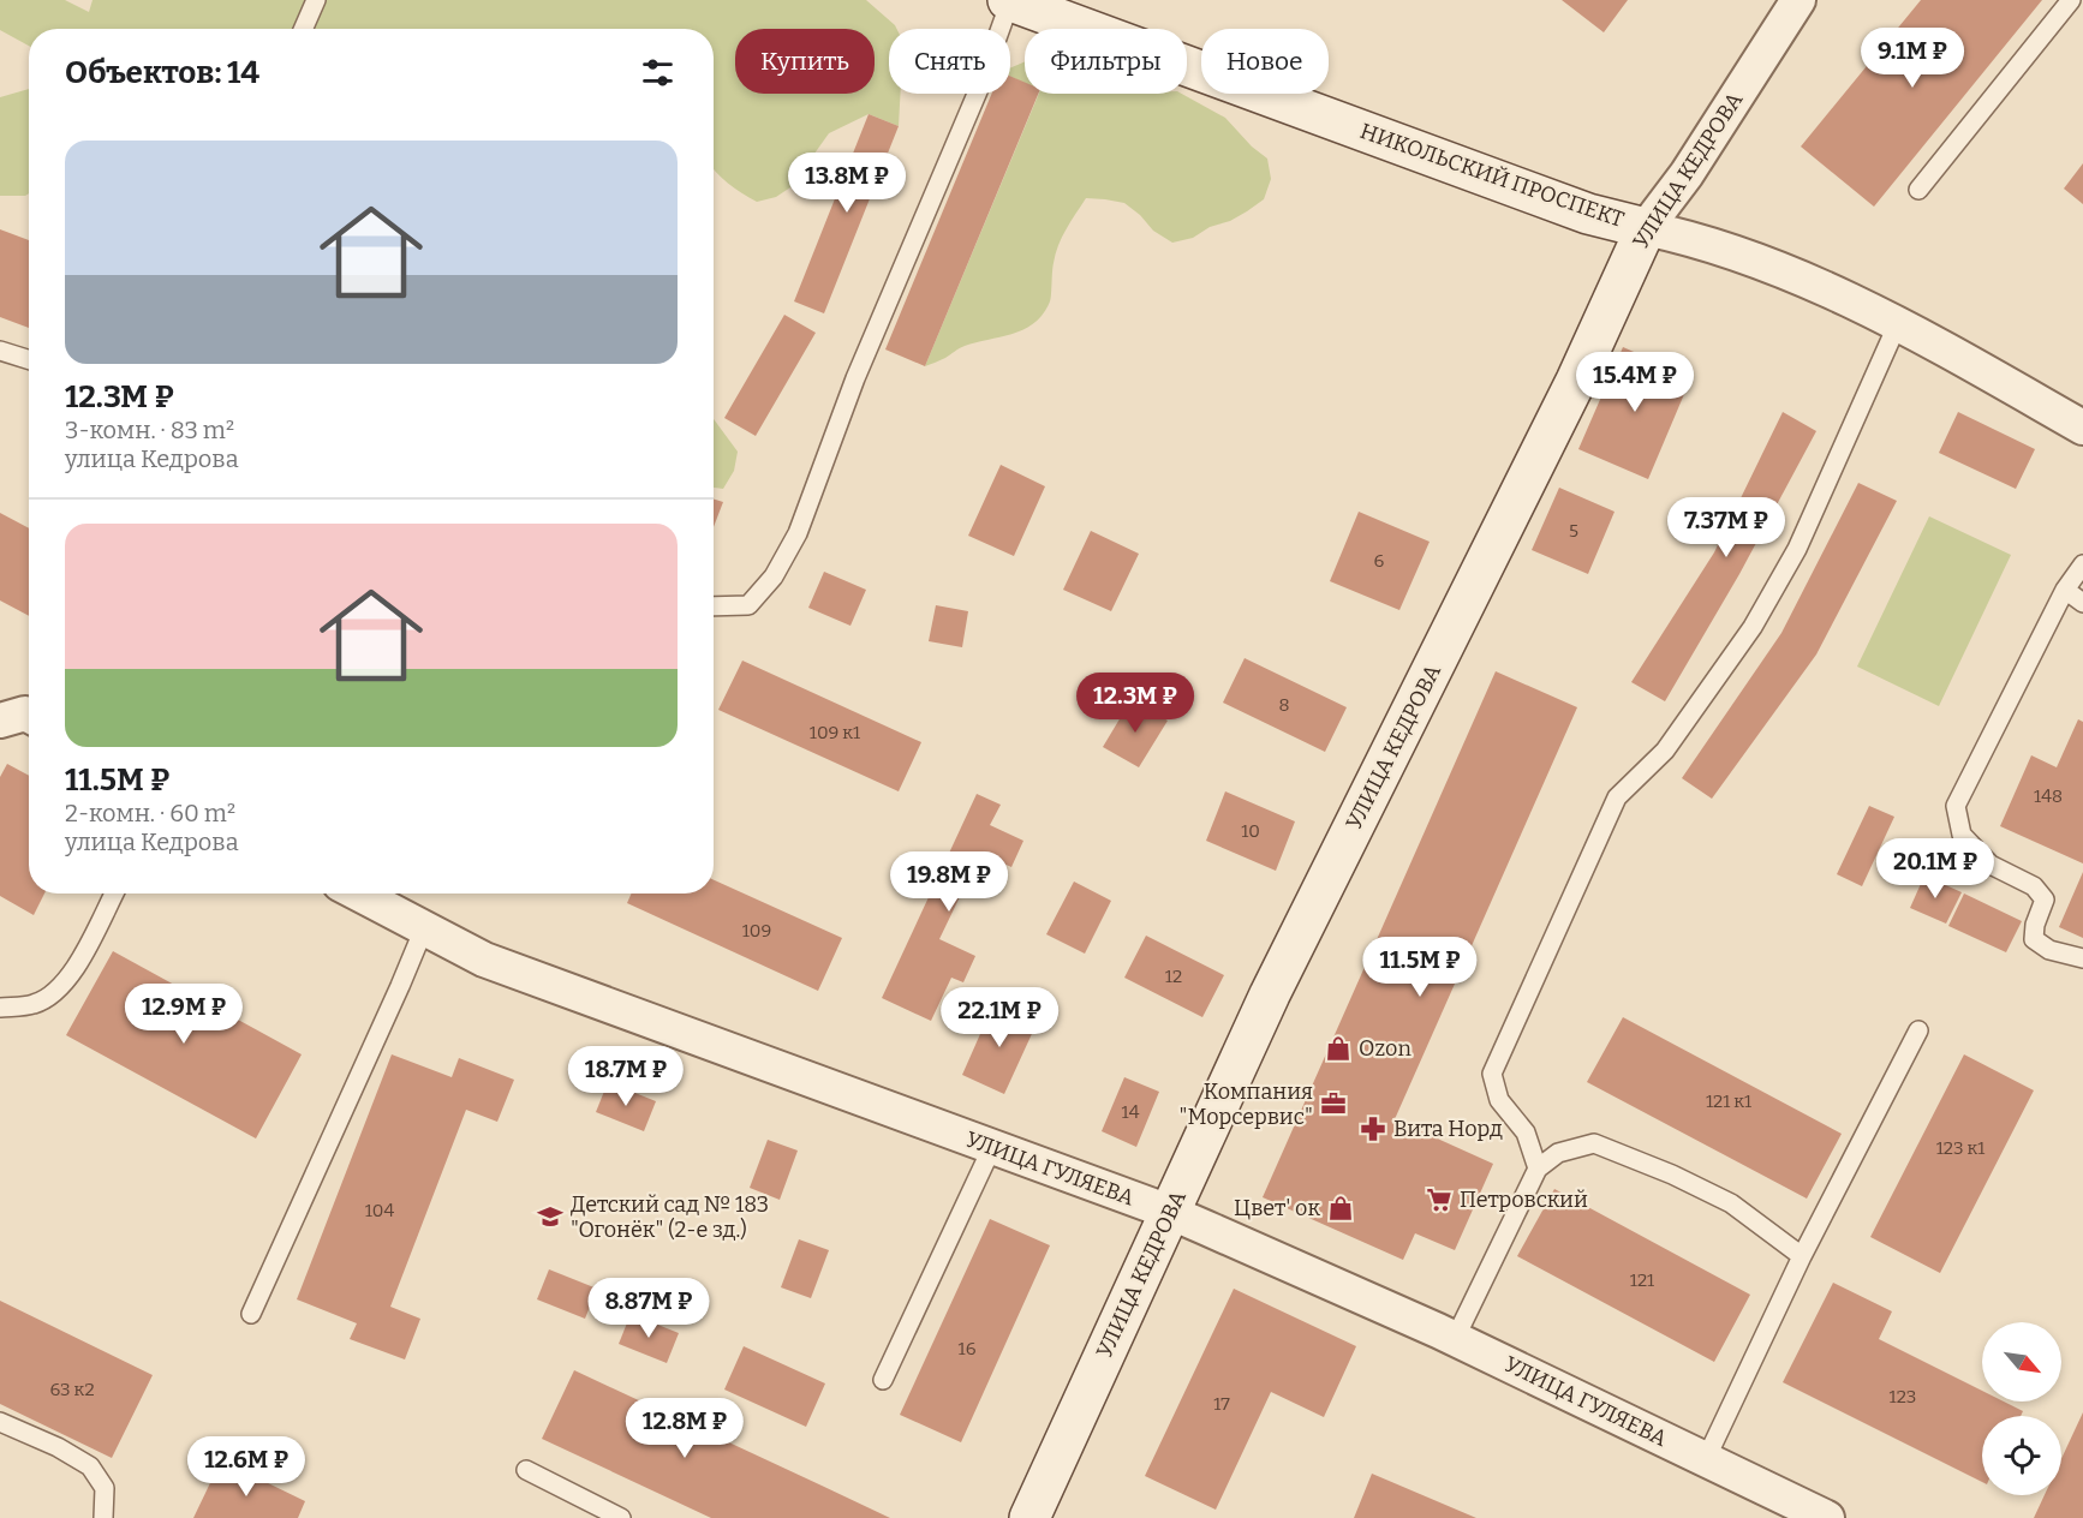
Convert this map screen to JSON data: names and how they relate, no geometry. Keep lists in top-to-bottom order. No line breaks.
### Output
{"streets":{"main road":["УЛИЦА КЕДРОВА","НИКОЛЬСКИЙ ПРОСПЕКТ"],"street":["УЛИЦА ГУЛЯЕВА"]},"crossings":[["УЛИЦА КЕДРОВА","НИКОЛЬСКИЙ ПРОСПЕКТ"],["УЛИЦА КЕДРОВА","УЛИЦА ГУЛЯЕВА"]],"places":{"shop":["Ozon","Цвет' ок"],"office":["Компания \"Морсервис\""],"pharmacy":["Вита Норд"],"supermarket":["Петровский"],"school or university":["Детский сад № 183 \"Огонёк\" (2-е зд.)"]},"house_numbers":["5","6","8","109 к1","148","10","109","12","121 к1","14","123 к1","104","121","16","63 к2","123","17"],"north":"bottom right","page":{"price":["9.1M ₽","13.8M ₽","15.4M ₽","7.37M ₽","12.3M ₽","20.1M ₽","19.8M ₽","11.5M ₽","12.9M ₽","22.1M ₽","18.7M ₽","8.87M ₽","12.8M ₽","12.6M ₽"],"chip":["Купить","Снять","Фильтры","Новое"],"heading":"Объектов: 14","list":[{"name":"12.3M ₽","note":"3-комн. · 83 m² · улица Кедрова"},{"name":"11.5M ₽","note":"2-комн. · 60 m² · улица Кедрова"}]}}
